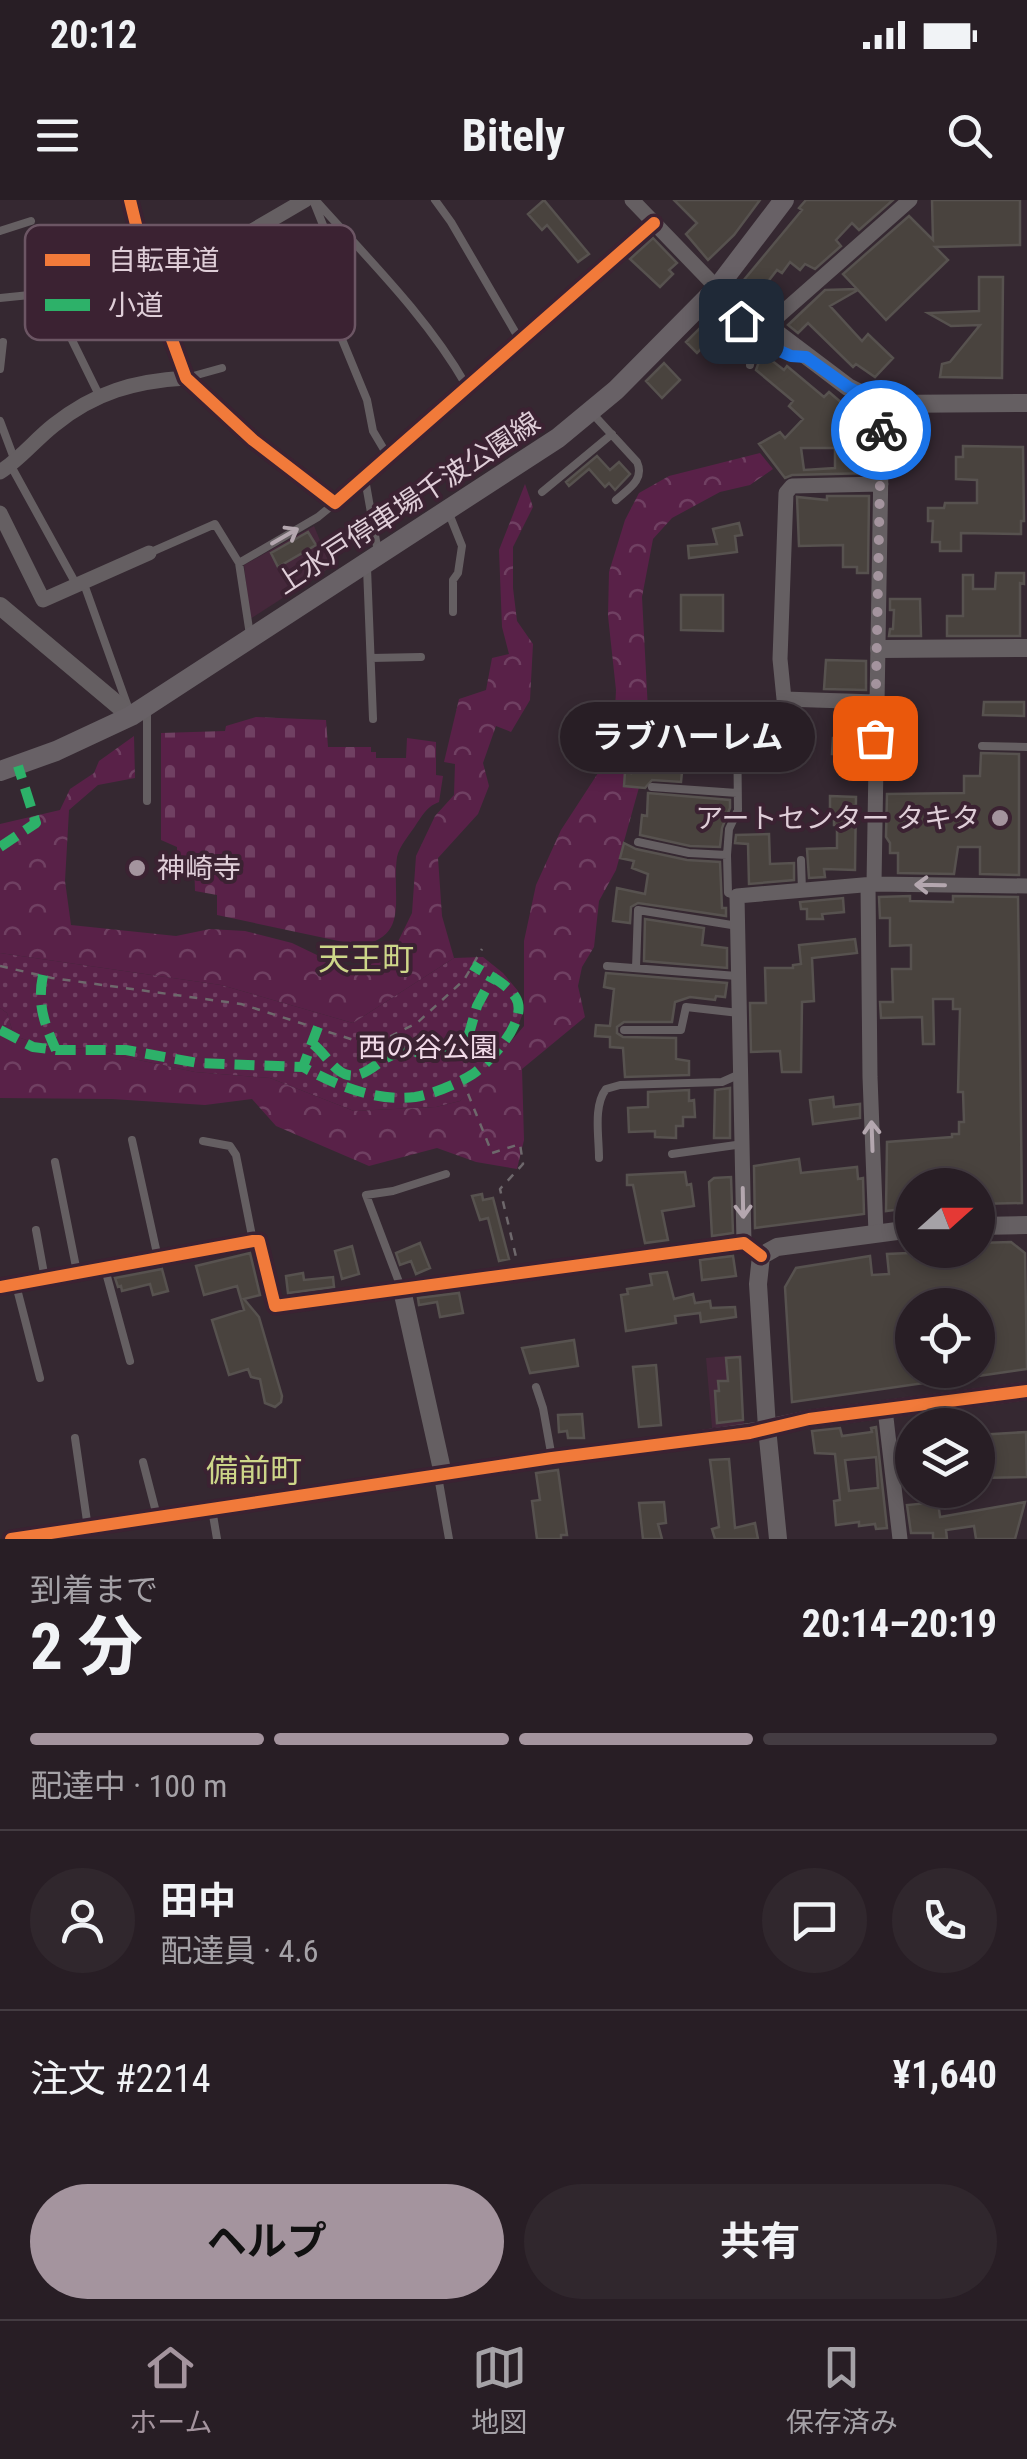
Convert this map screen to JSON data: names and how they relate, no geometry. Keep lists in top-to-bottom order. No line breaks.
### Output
{"streets":{"main road":["上水戸停車場千波公園線"]},"districts":["天王町","備前町"],"parks":["西の谷公園"],"places":["ラブハーレム","アートセンター タキタ","神崎寺"],"legend":["自転車道","小道"],"north":"right","page":{"status":"20:12","header":"Bitely","bubble":"ラブハーレム","heading":["2 分","到着まで","20:14–20:19"],"panel":["田中","配達員 · 4.6","注文 #2214","¥1,640"],"bar":"配達中 · 100 m","buttons":["ヘルプ","共有"],"tabs":["ホーム","地図","保存済み"]}}
